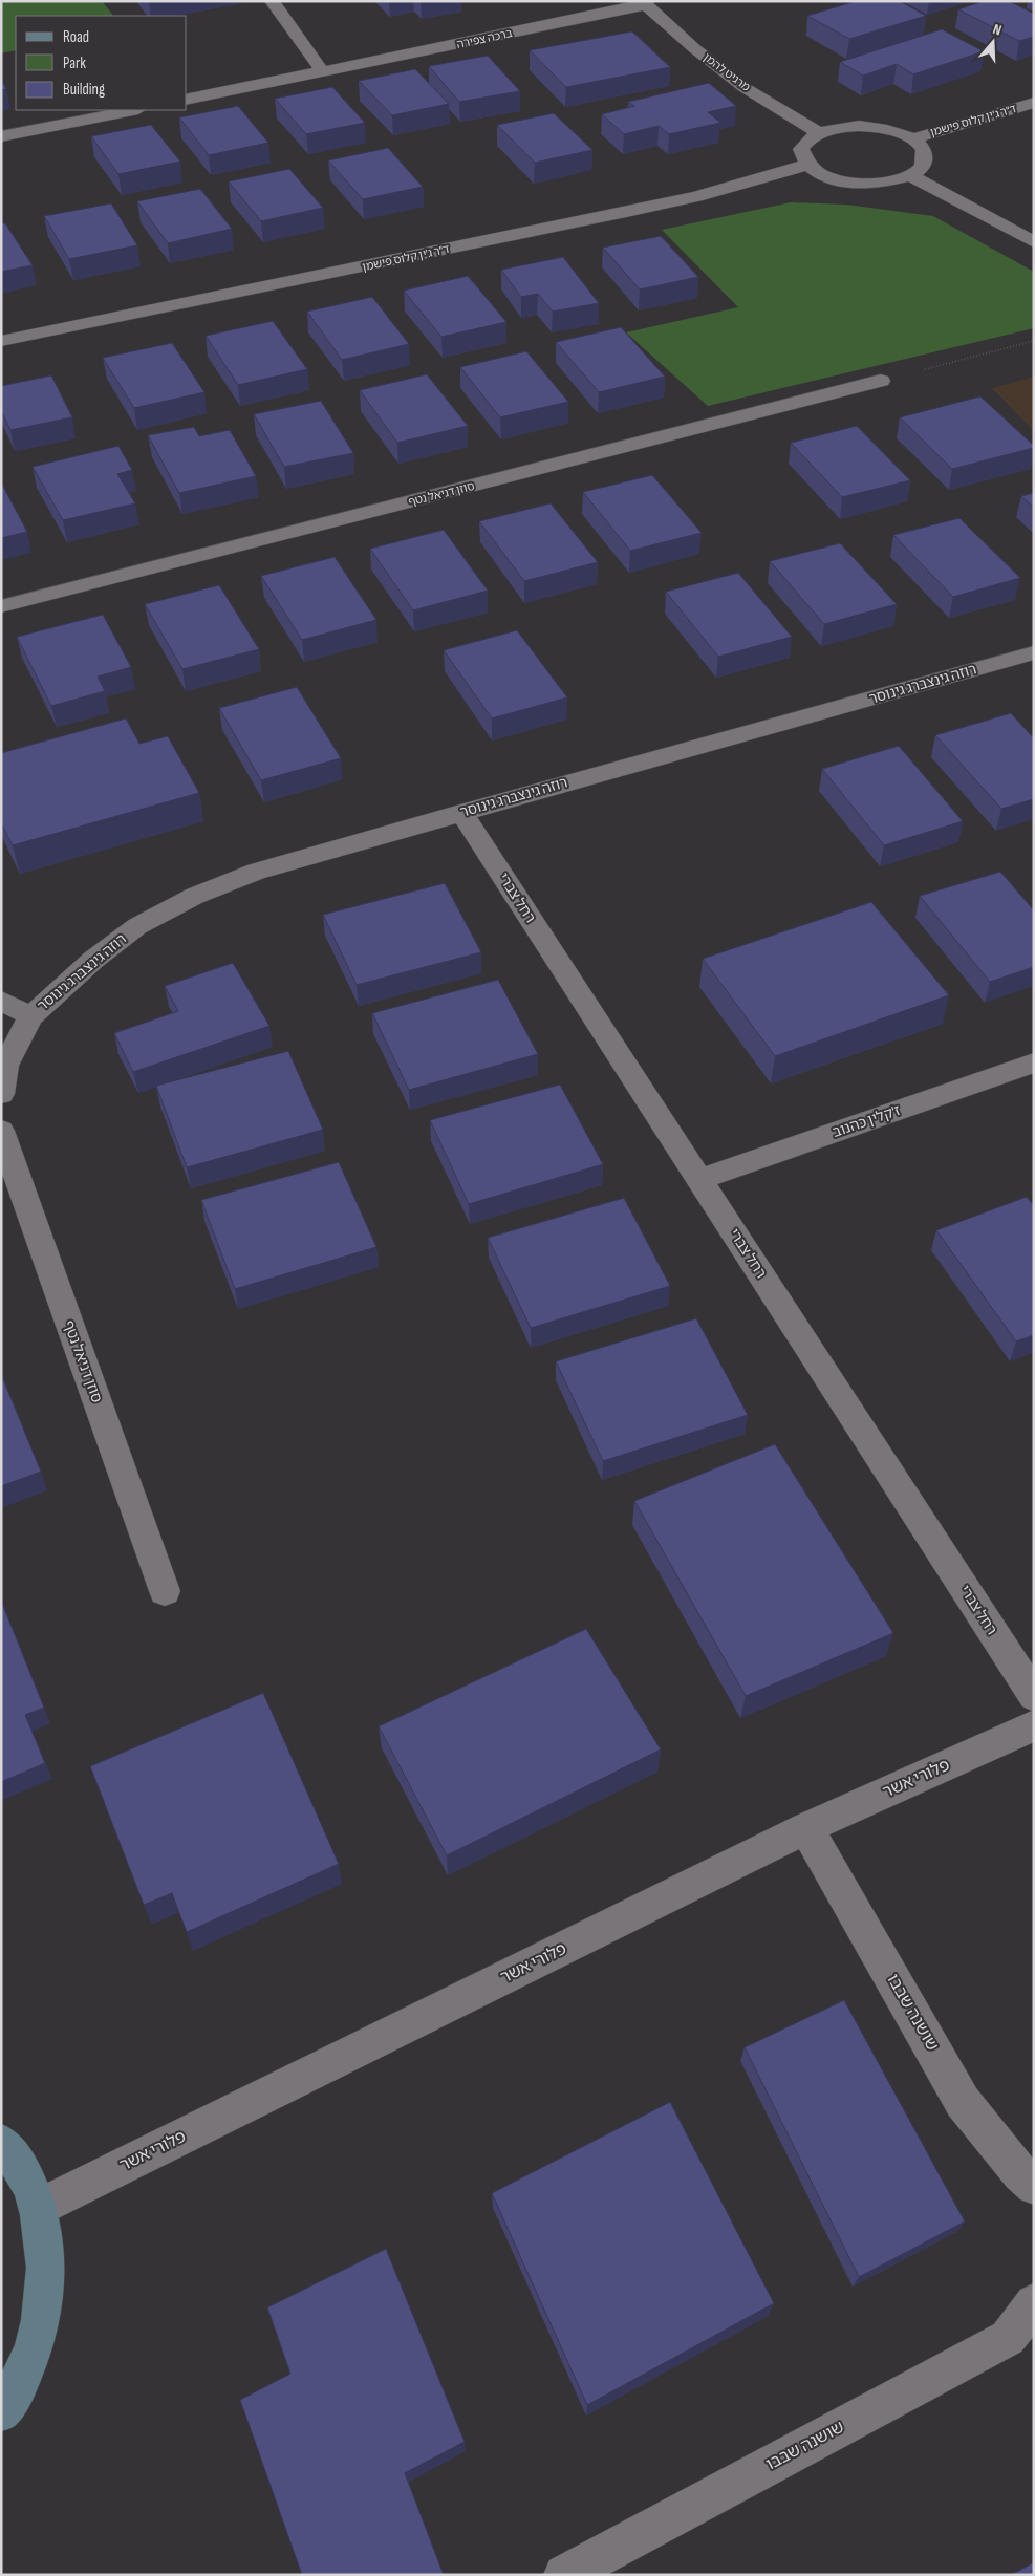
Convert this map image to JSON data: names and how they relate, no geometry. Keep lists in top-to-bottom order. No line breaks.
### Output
{"streets":{"street":["ברכה צפירה","מרגיט להמן","ד\"ר ג'ין קלוס פישמן","סוזן דניאל נטף","רוזה גינצברג גינוסר","רחל צברי","ז'קלין כהנוב","פלורי אשר","שושנה שבבו"]},"crossings":[["ברכה צפירה","מרגיט להמן"],["רוזה גינצברג גינוסר","רחל צברי"],["רחל צברי","ז'קלין כהנוב"],["פלורי אשר","שושנה שבבו"]],"legend":["Road","Park","Building"],"north":"top"}
